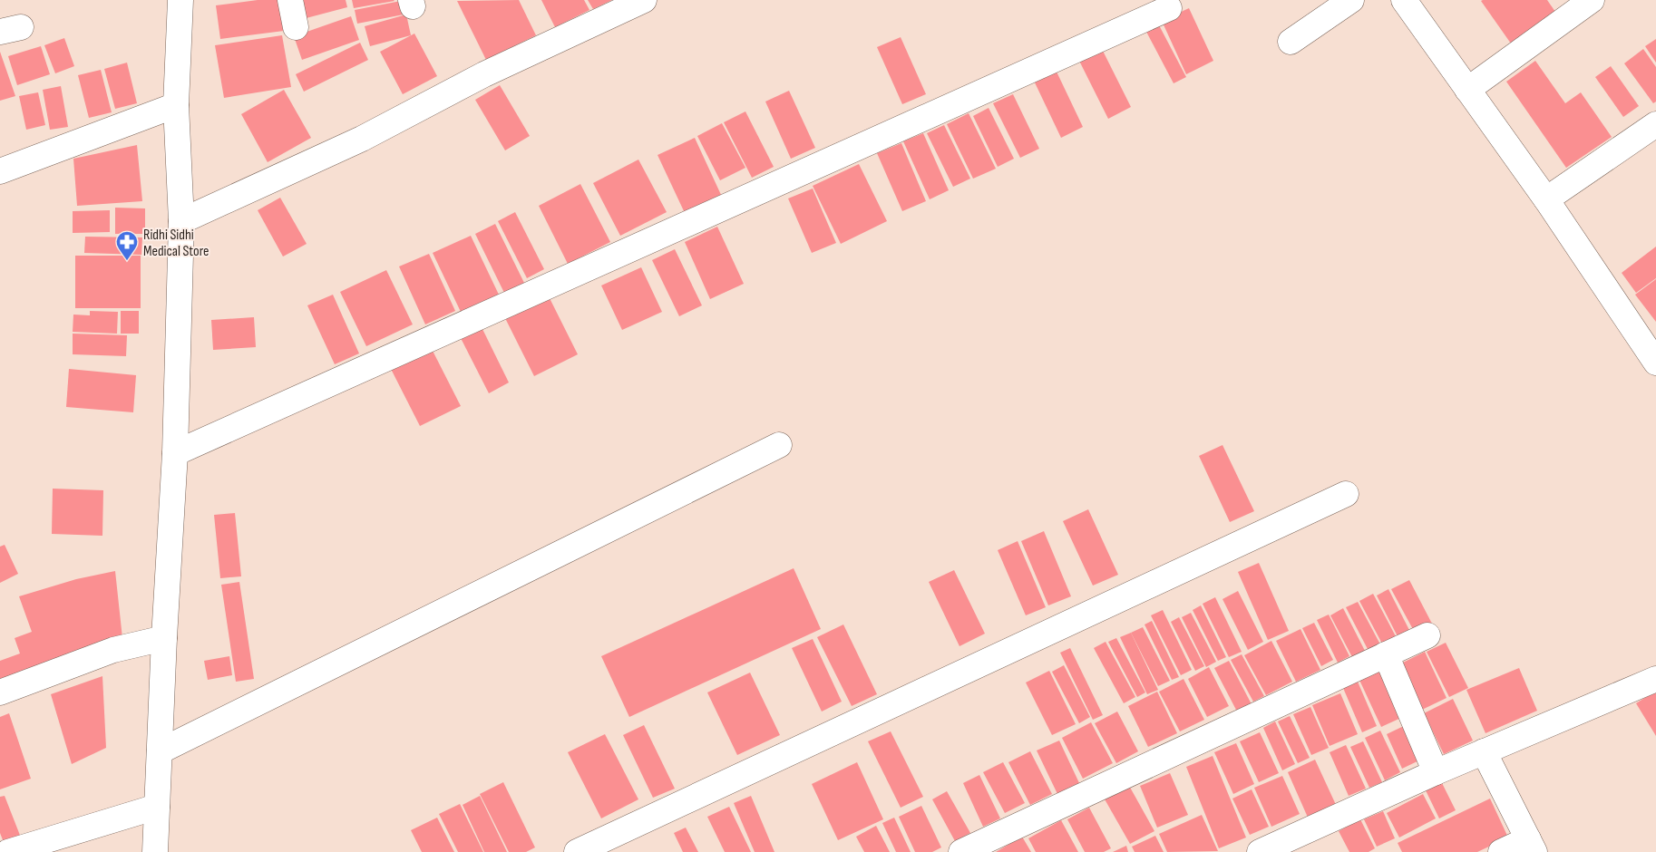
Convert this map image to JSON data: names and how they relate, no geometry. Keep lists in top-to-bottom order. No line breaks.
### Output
{"places":{"pharmacy":["Ridhi Sidhi Medical Store"]}}
